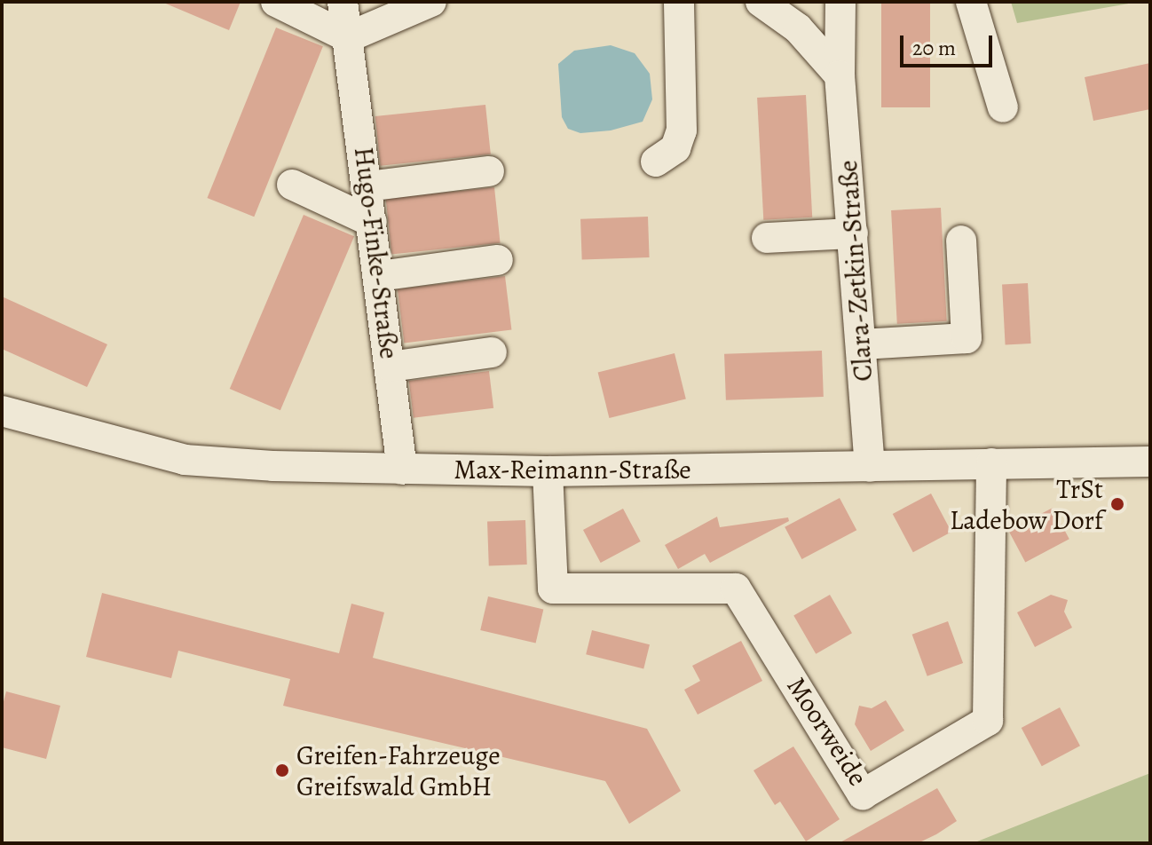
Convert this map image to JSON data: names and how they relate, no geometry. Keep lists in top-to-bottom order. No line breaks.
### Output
{"streets":{"street":["Hugo-Finke-Straße","Clara-Zetkin-Straße","Max-Reimann-Straße","Moorweide"]},"crossings":[["Hugo-Finke-Straße","Max-Reimann-Straße"],["Clara-Zetkin-Straße","Max-Reimann-Straße"],["Max-Reimann-Straße","Moorweide"]],"places":["TrSt Ladebow Dorf","Greifen-Fahrzeuge Greifswald GmbH"],"scale_bar":"20 m"}
